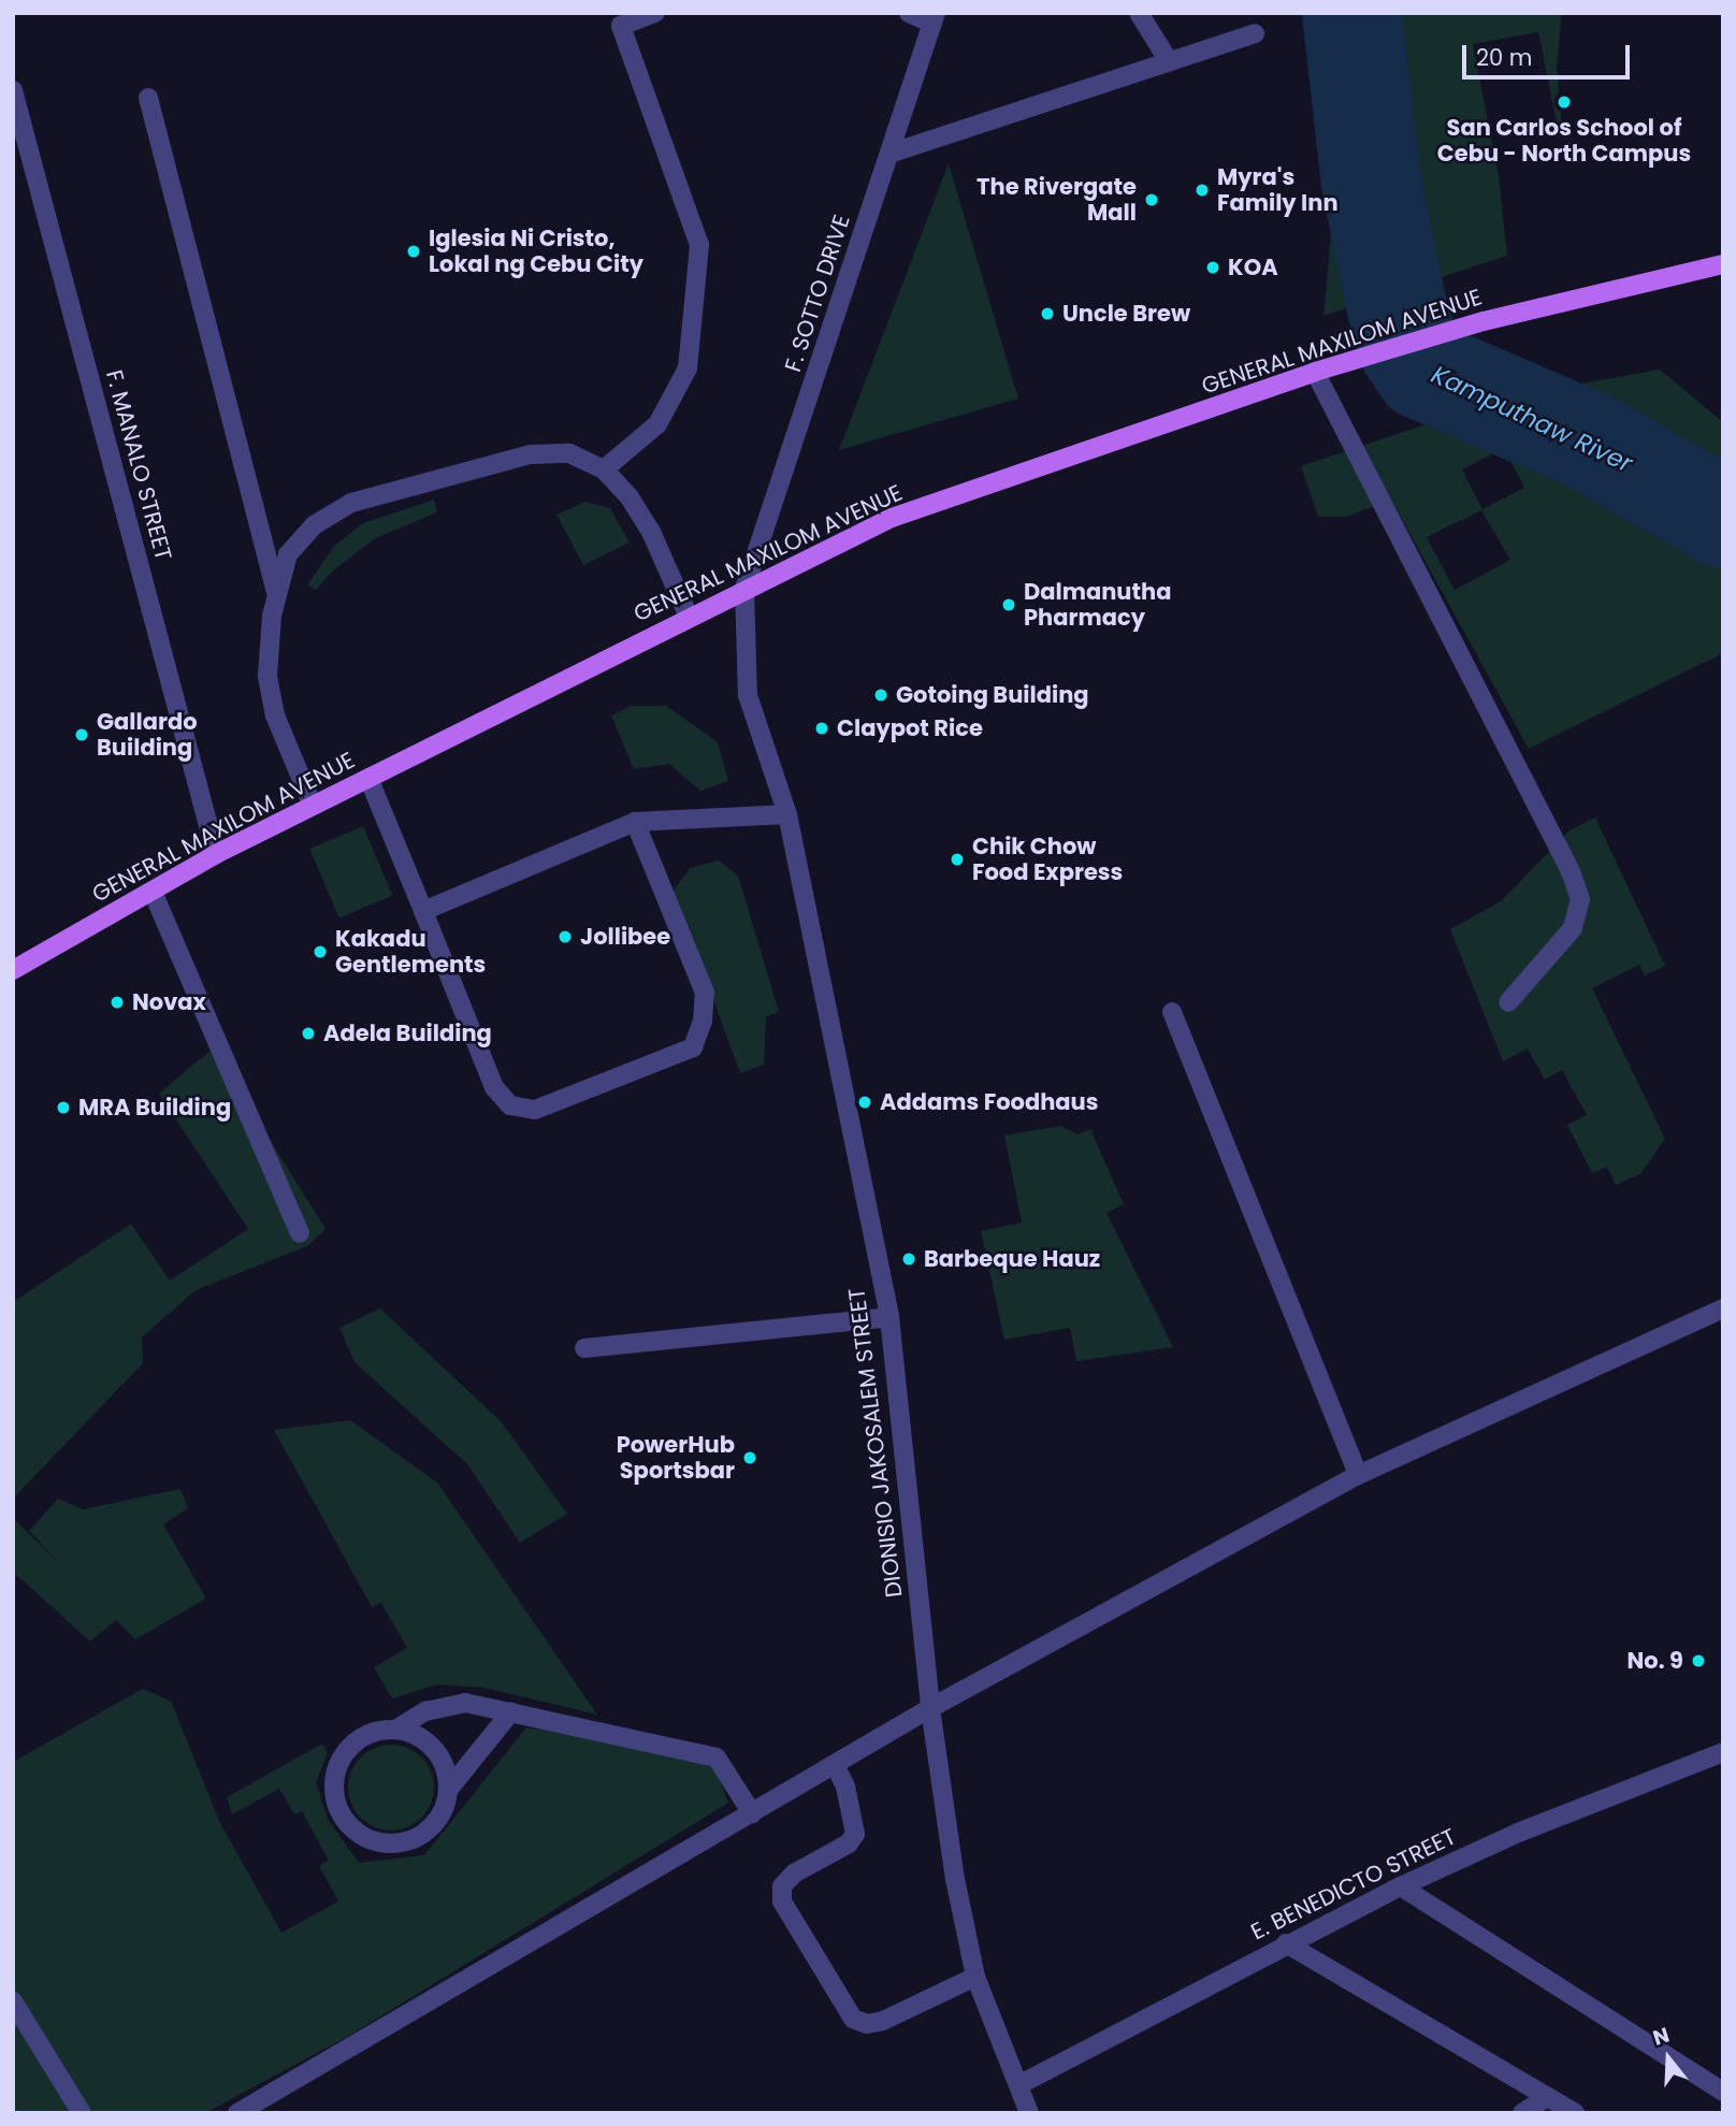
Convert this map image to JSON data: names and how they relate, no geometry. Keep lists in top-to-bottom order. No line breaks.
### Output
{"streets":{"main road":["GENERAL MAXILOM AVENUE"],"street":["F. SOTTO DRIVE","F. MANALO STREET","DIONISIO JAKOSALEM STREET","E. BENEDICTO STREET"]},"crossings":[["F. SOTTO DRIVE","GENERAL MAXILOM AVENUE"],["F. SOTTO DRIVE","DIONISIO JAKOSALEM STREET"],["GENERAL MAXILOM AVENUE","F. MANALO STREET"],["GENERAL MAXILOM AVENUE","DIONISIO JAKOSALEM STREET"],["DIONISIO JAKOSALEM STREET","E. BENEDICTO STREET"]],"water":["Kamputhaw River"],"places":["San Carlos School of Cebu - North Campus","Myra's Family Inn","The Rivergate Mall","Iglesia Ni Cristo, Lokal ng Cebu City","KOA","Uncle Brew","Dalmanutha Pharmacy","Gotoing Building","Claypot Rice","Gallardo Building","Chik Chow Food Express","Jollibee","Kakadu Gentlements","Novax","Adela Building","Addams Foodhaus","MRA Building","Barbeque Hauz","PowerHub Sportsbar","No. 9"],"scale_bar":"20 m","north":"top"}
